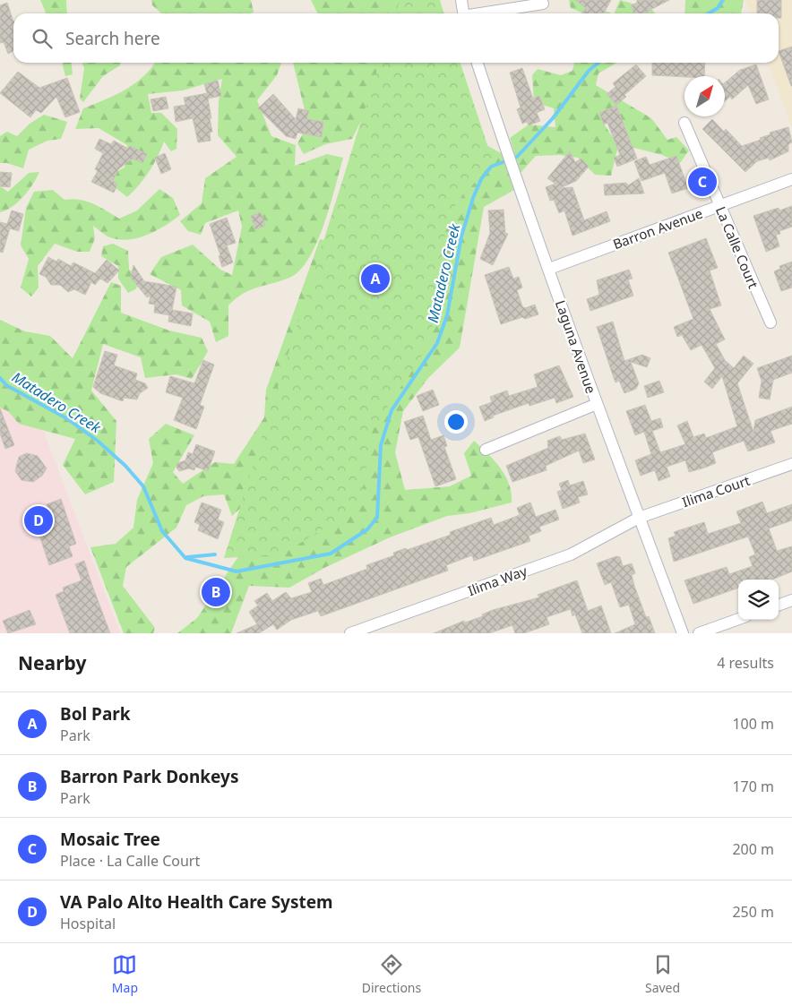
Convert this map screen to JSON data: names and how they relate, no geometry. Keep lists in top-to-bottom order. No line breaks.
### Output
{"streets":{"street":["Barron Avenue","La Calle Court","Laguna Avenue","Ilima Court","Ilima Way"]},"crossings":[["Barron Avenue","La Calle Court"],["Barron Avenue","Laguna Avenue"],["Laguna Avenue","Ilima Court"],["Laguna Avenue","Ilima Way"],["Ilima Court","Ilima Way"]],"water":["Matadero Creek"],"north":"top right","page":{"search":"Search here","pins":["C","A","D","B"],"heading":["Nearby","4 results"],"list":[{"mark":"A","name":"Bol Park","note":"Park","value":"100 m"},{"mark":"B","name":"Barron Park Donkeys","note":"Park","value":"170 m"},{"mark":"C","name":"Mosaic Tree","note":"Place · La Calle Court","value":"200 m"},{"mark":"D","name":"VA Palo Alto Health Care System","note":"Hospital","value":"250 m"}],"nav":["Map","Directions","Saved"]}}
